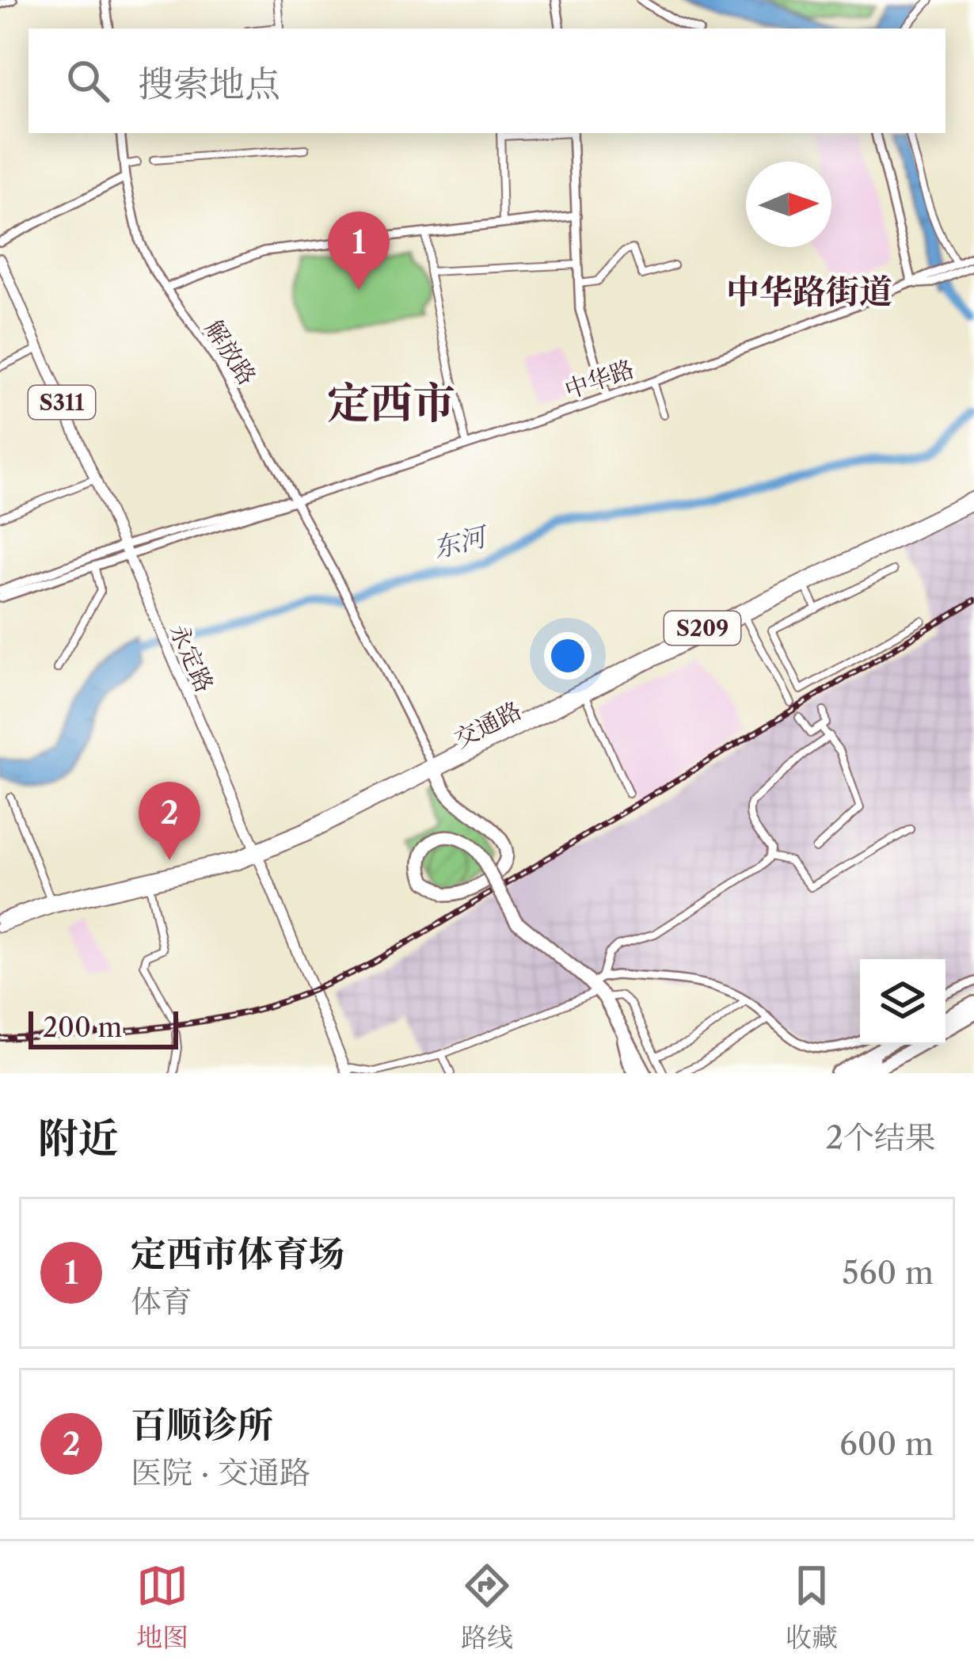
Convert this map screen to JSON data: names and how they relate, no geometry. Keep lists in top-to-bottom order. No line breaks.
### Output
{"streets":{"main road":["S311","S209","永定路","交通路"],"street":["解放路","中华路"]},"crossings":[["解放路","中华路"],["解放路","交通路"],["中华路","永定路"],["永定路","交通路"]],"districts":["中华路街道","定西市"],"water":["东河"],"scale_bar":"200 m","north":"right","page":{"search":"搜索地点","pins":["1","2"],"scale":"200 m","heading":["附近","2个结果"],"list":[{"mark":"1","name":"定西市体育场","note":"体育","value":"560 m"},{"mark":"2","name":"百顺诊所","note":"医院 · 交通路","value":"600 m"}],"nav":["地图","路线","收藏"]}}
